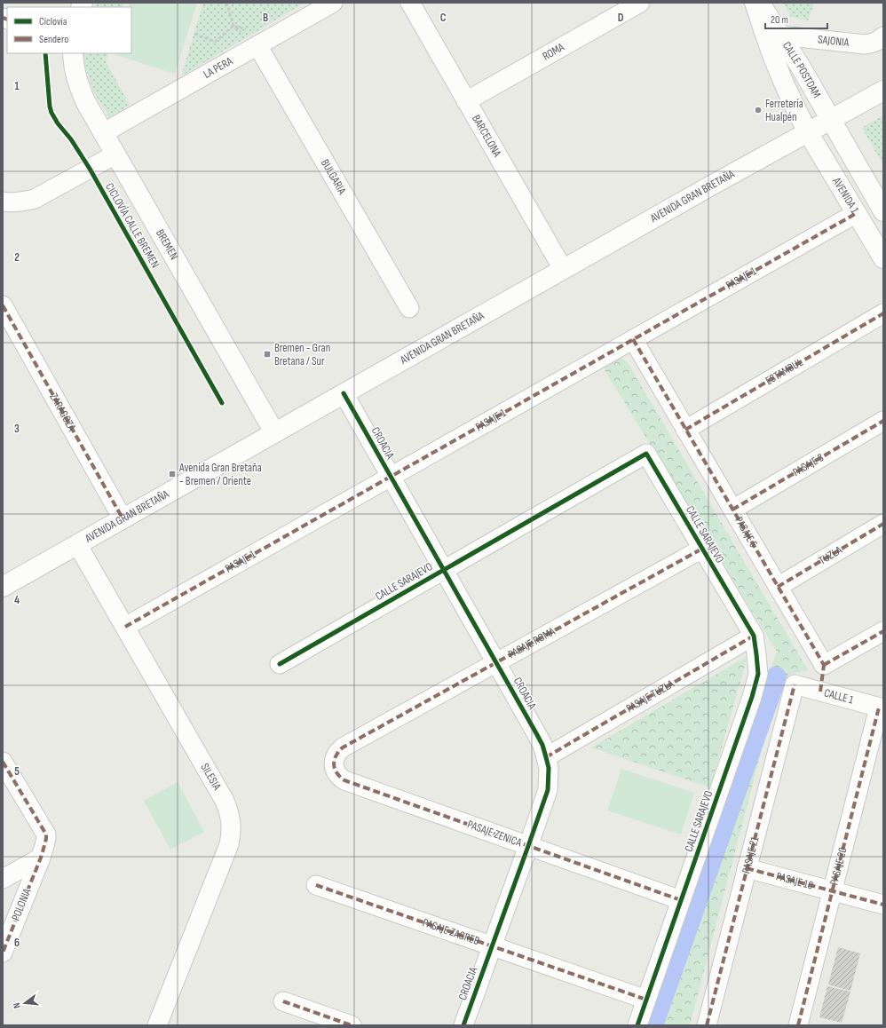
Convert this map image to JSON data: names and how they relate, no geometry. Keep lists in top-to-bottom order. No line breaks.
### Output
{"streets":{"main road":["CALLE POSTDAM","AVENIDA 1","AVENIDA GRAN BRETAÑA","BREMEN"],"street":["SAJONIA","ROMA","LA PERA","BARCELONA","BULGARIA","PASAJE 1","ESTAMBUL","ZARAGOZA","CROACIA","PASAJE 3","PASAJE 5","CALLE SARAJEVO","TUZLA","PASAJE ROMA","PASAJE TUZLA","CALLE 1","SILESIA","PASAJE ZENICA","PASAJE 21","PASAJE 20","PASAJE 10","POLONIA","PASAJE ZAGREB"],"cycle path":["CICLOVÍA CALLE BREMEN"]},"crossings":[["SAJONIA","CALLE POSTDAM"],["ROMA","BARCELONA"],["LA PERA","BULGARIA"],["LA PERA","BREMEN"],["CALLE POSTDAM","AVENIDA 1"],["CALLE POSTDAM","AVENIDA GRAN BRETAÑA"],["BARCELONA","AVENIDA GRAN BRETAÑA"],["AVENIDA 1","AVENIDA GRAN BRETAÑA"],["AVENIDA 1","PASAJE 1"],["AVENIDA GRAN BRETAÑA","BREMEN"],["AVENIDA GRAN BRETAÑA","ZARAGOZA"],["AVENIDA GRAN BRETAÑA","CROACIA"],["AVENIDA GRAN BRETAÑA","SILESIA"],["PASAJE 1","CROACIA"],["PASAJE 1","PASAJE 5"],["PASAJE 1","SILESIA"],["ESTAMBUL","PASAJE 5"],["CROACIA","CALLE SARAJEVO"],["CROACIA","PASAJE ROMA"],["CROACIA","PASAJE TUZLA"],["CROACIA","PASAJE ZENICA"],["CROACIA","PASAJE ZAGREB"],["PASAJE 3","PASAJE 5"],["PASAJE 5","TUZLA"],["CALLE SARAJEVO","PASAJE ROMA"],["CALLE SARAJEVO","PASAJE TUZLA"],["CALLE SARAJEVO","PASAJE ZENICA"],["CALLE SARAJEVO","PASAJE ZAGREB"],["PASAJE ROMA","PASAJE ZENICA"],["CALLE 1","PASAJE 21"],["CALLE 1","PASAJE 20"],["PASAJE 21","PASAJE 10"],["PASAJE 20","PASAJE 10"]],"places":{"other":["Ferretería Hualpén"],"transit":["Bremen - Gran Bretana / Sur","Avenida Gran Bretaña - Bremen / Oriente"]},"legend":["Ciclovía","Sendero"],"scale_bar":"20 m","north":"left","grid":{"columns":["B","C","D"],"rows":["1","2","3","4","5","6"]}}
